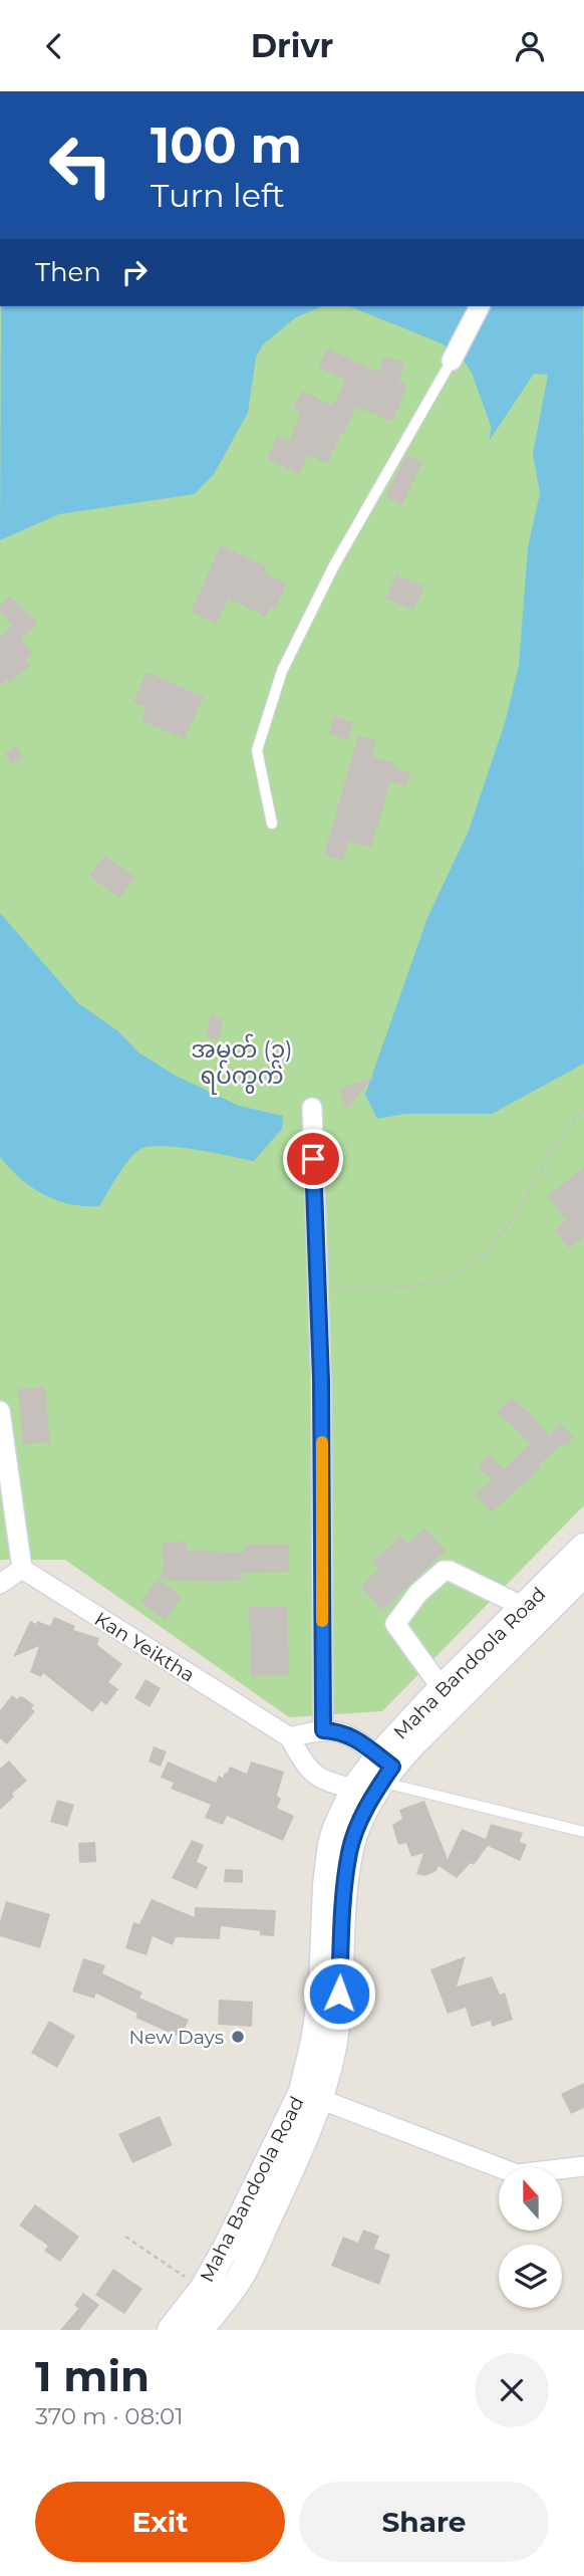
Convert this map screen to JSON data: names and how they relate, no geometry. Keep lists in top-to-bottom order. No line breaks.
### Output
{"streets":{"main road":["Maha Bandoola Road"],"street":["Kan Yeiktha"]},"districts":["အမှတ် (၃) ရပ်ကွက်"],"places":["New Days"],"north":"top","page":{"header":"Drivr","turn":["100 m","Turn left"],"then":"Then","heading":["1 min","370 m · 08:01"],"buttons":["Exit","Share"]}}
